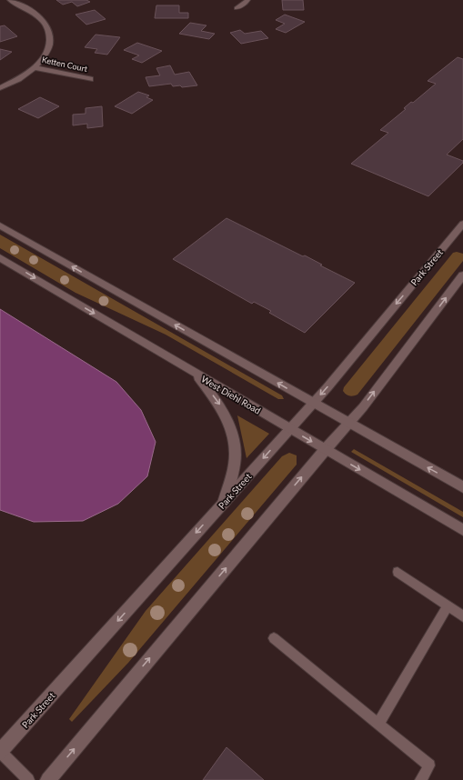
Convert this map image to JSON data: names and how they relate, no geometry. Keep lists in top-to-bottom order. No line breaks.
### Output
{"streets":{"street":["Ketten Court","Park Street","West Diehl Road"]},"crossings":[["Park Street","West Diehl Road"]]}
